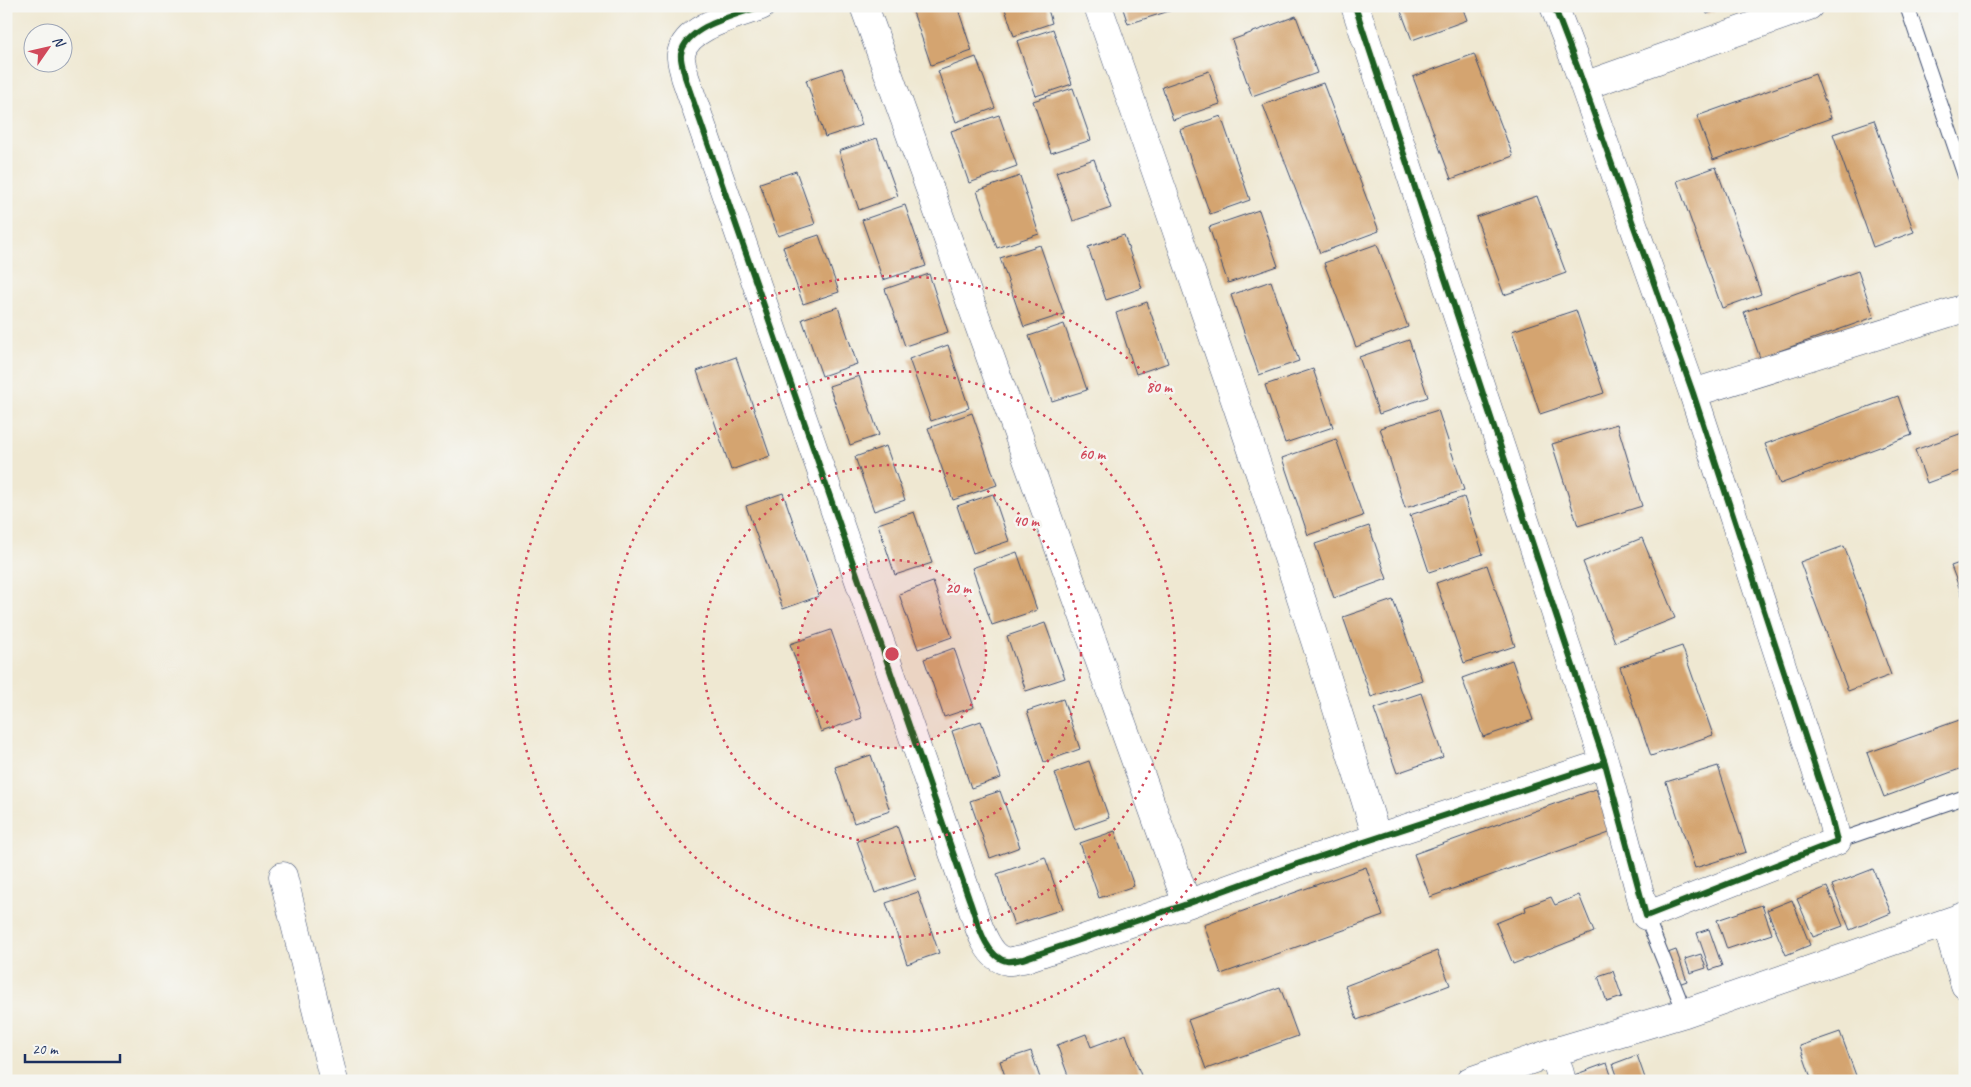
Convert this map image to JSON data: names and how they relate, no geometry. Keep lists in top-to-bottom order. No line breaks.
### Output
{"scale_bar":"20 m","north":"top right","rings":["80 m","60 m","40 m","20 m"]}
